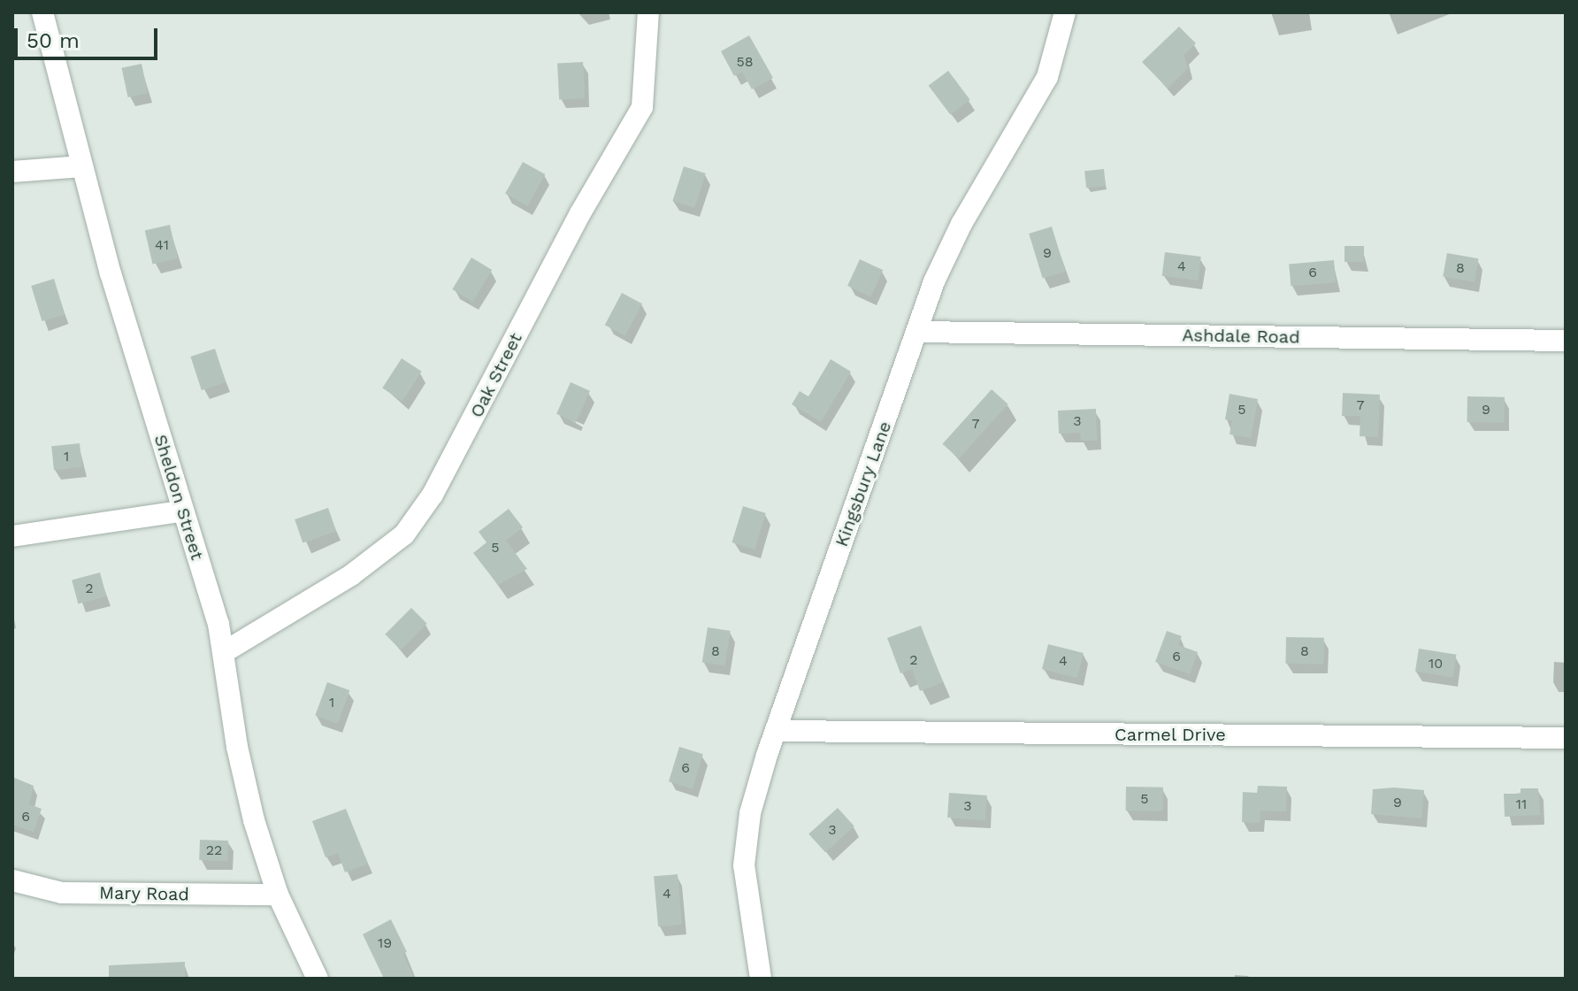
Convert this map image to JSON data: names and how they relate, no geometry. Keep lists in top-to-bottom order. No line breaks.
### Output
{"streets":{"street":["Ashdale Road","Oak Street","Kingsbury Lane","Sheldon Street","Carmel Drive","Mary Road"]},"crossings":[["Ashdale Road","Kingsbury Lane"],["Oak Street","Sheldon Street"],["Kingsbury Lane","Carmel Drive"],["Sheldon Street","Mary Road"]],"house_numbers":["58","41","9","4","8","6","7","5","9","3","7","1","5","2","8","8","6","2","4","10","1","6","5","9","11","3","6","3","22","4","19"],"scale_bar":"50 m"}
